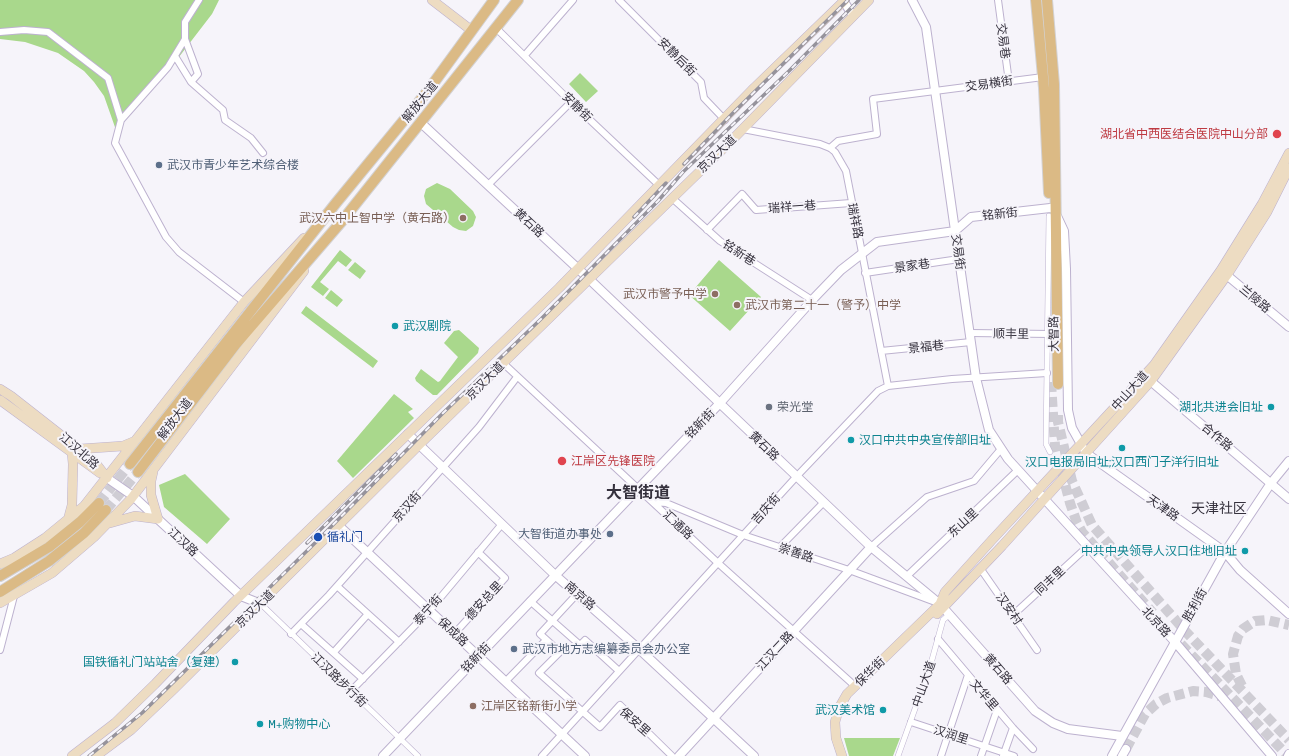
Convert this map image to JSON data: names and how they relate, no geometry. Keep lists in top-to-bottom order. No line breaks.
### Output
{"streets":{"main road":["解放大道","京汉大道","大智路","中山大道","江汉北路","保华街"],"street":["交易巷","安静后街","交易横街","安静街","瑞祥一巷","铭新街","瑞祥路","黄石路","交易街","铭新巷","景家巷","兰陵路","顺丰里","景福巷","合作路","京汉街","天津路","吉庆街","东山里","汇通路","江汉路","崇善路","同丰里","南京路","德安总里","胜利街","汉安村","泰宁街","北京路","保成路","江汉二路","江汉路步行街","文华里","保安里","汉润里"]},"crossings":[["交易巷","交易横街"],["安静后街","京汉大道"],["交易横街","瑞祥路"],["交易横街","交易街"],["交易横街","大智路"],["解放大道","安静街"],["解放大道","黄石路"],["解放大道","江汉北路"],["解放大道","江汉路"],["安静街","京汉大道"],["京汉大道","黄石路"],["京汉大道","铭新巷"],["京汉大道","汇通路"],["京汉大道","江汉路"],["京汉大道","南京路"],["京汉大道","保成路"],["京汉大道","江汉路步行街"],["瑞祥一巷","瑞祥路"],["瑞祥一巷","铭新巷"],["铭新街","瑞祥路"],["铭新街","黄石路"],["铭新街","交易街"],["铭新街","铭新巷"],["铭新街","大智路"],["铭新街","汇通路"],["铭新街","南京路"],["铭新街","保成路"],["铭新街","江汉路步行街"],["瑞祥路","景家巷"],["瑞祥路","景福巷"],["瑞祥路","吉庆街"],["黄石路","中山大道"],["黄石路","吉庆街"],["黄石路","东山里"],["黄石路","崇善路"],["黄石路","胜利街"],["黄石路","江汉二路"],["黄石路","保华街"],["交易街","景家巷"],["交易街","顺丰里"],["交易街","景福巷"],["交易街","中山大道"],["交易街","吉庆街"],["交易街","东山里"],["交易街","北京路"],["兰陵路","中山大道"],["顺丰里","大智路"],["大智路","中山大道"],["大智路","天津路"],["大智路","吉庆街"],["中山大道","合作路"],["中山大道","天津路"],["中山大道","崇善路"],["中山大道","汉安村"],["中山大道","北京路"],["中山大道","保华街"],["中山大道","文华里"],["合作路","胜利街"],["江汉北路","江汉路"],["京汉街","汇通路"],["京汉街","南京路"],["京汉街","保成路"],["京汉街","江汉路步行街"],["天津路","胜利街"],["吉庆街","汇通路"],["吉庆街","崇善路"],["吉庆街","南京路"],["吉庆街","保成路"],["吉庆街","保安里"],["汇通路","崇善路"],["汇通路","江汉二路"],["汇通路","保华街"],["江汉路","江汉路步行街"],["崇善路","江汉二路"],["崇善路","保华街"],["同丰里","汉安村"],["同丰里","北京路"],["南京路","泰宁街"],["南京路","江汉二路"],["德安总里","泰宁街"],["德安总里","保成路"],["胜利街","北京路"],["泰宁街","保成路"],["泰宁街","江汉路步行街"]],"districts":["大智街道","天津社区"],"places":["湖北省中西医结合医院中山分部","武汉市青少年艺术综合楼","武汉六中上智中学（黄石路）","武汉市警予中学","武汉市第二十一（警予）中学","武汉剧院","荣光堂","湖北共进会旧址","汉口中共中央宣传部旧址","汉口电报局旧址;汉口西门子洋行旧址","江岸区先锋医院","大智街道办事处","循礼门","中共中央领导人汉口住地旧址","武汉市地方志编纂委员会办公室","国铁循礼门站站舍（复建）","江岸区铭新街小学","武汉美术馆","M+购物中心"]}
